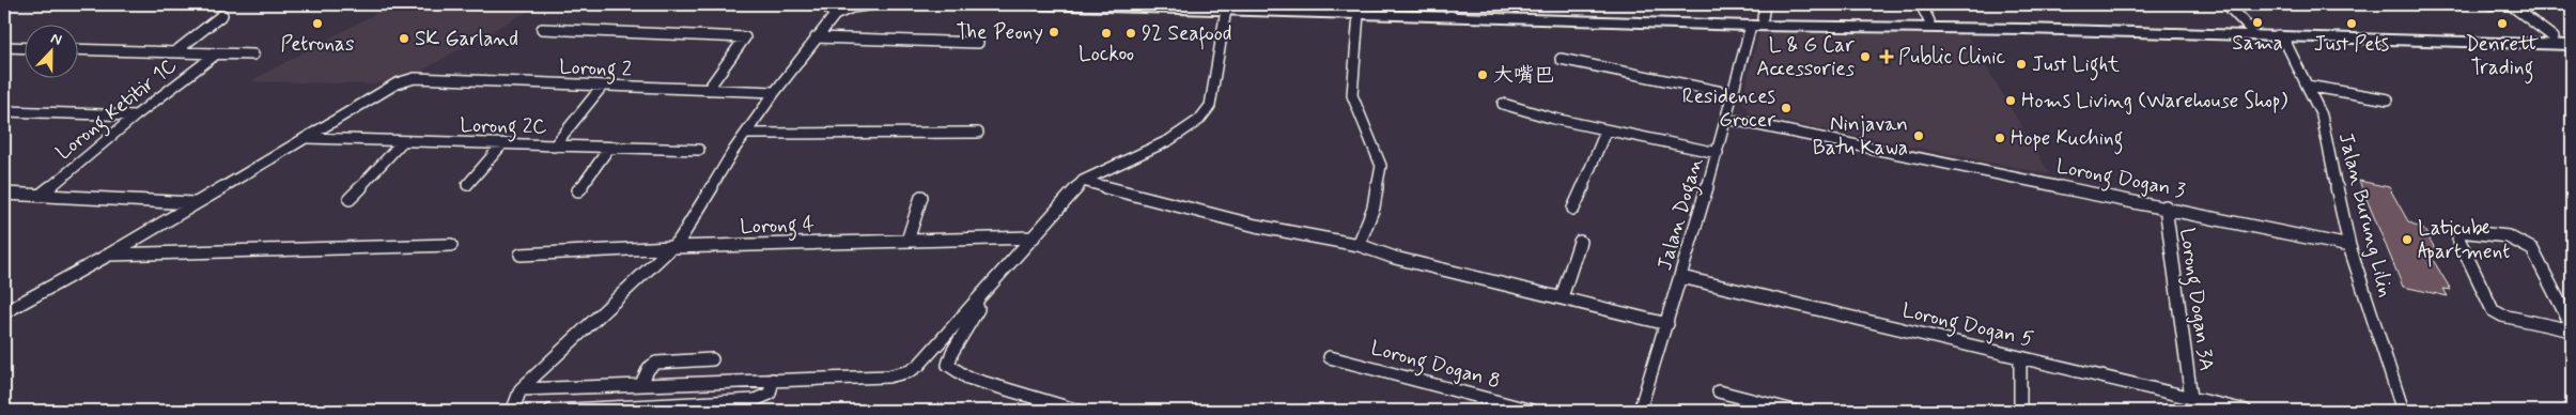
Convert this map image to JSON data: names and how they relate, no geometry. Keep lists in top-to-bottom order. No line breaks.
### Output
{"streets":{"street":["Lorong 2","Lorong Ketitir 1C","Lorong 2C","Lorong Dogan 3","Jalan Dogan","Jalan Burung Lilin","Lorong 4","Lorong Dogan 3A","Lorong Dogan 5","Lorong Dogan 8"]},"crossings":[["Lorong 2","Lorong 2C"],["Lorong Dogan 3","Jalan Dogan"],["Lorong Dogan 3","Jalan Burung Lilin"],["Lorong Dogan 3","Lorong Dogan 3A"],["Jalan Dogan","Lorong Dogan 5"],["Lorong Dogan 3A","Lorong Dogan 5"]],"places":{"other":["Sama","Petronas","Just Pets","Denrett Trading","The Peony","Lockoo","92 Seafood","SK Garland","L & G Car Accessories","Just Light","大嘴巴","Homs Living (Warehouse Shop)","Residences Grocer","Ninjavan Batu Kawa","Hope Kuching","Laticube Apartment"],"health":["Public Clinic"]},"north":"top"}
